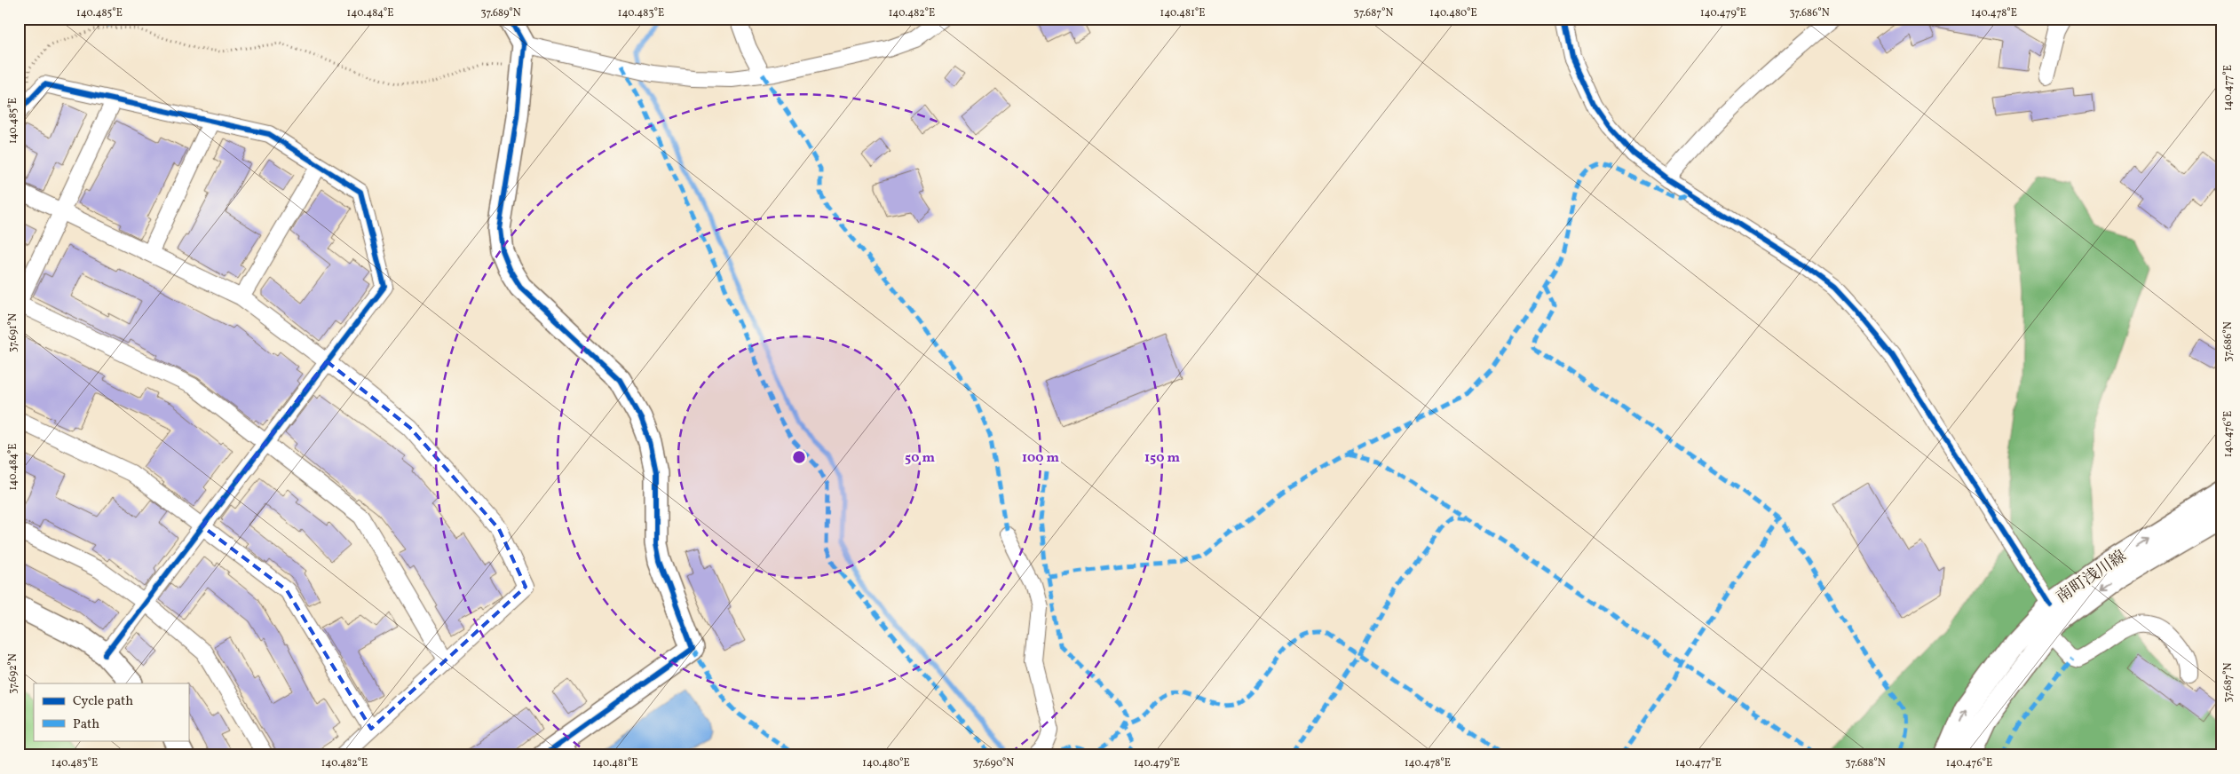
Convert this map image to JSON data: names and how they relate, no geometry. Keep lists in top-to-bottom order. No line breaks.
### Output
{"streets":{"street":["南町浅川線"]},"legend":["Cycle path","Path"],"coordinates":["140.485°E","140.484°E","37.689°N","140.483°E","140.482°E","140.481°E","37.687°N","140.480°E","140.479°E","37.686°N","140.478°E","140.477°E","37.691°N","140.476°E","37.692°N","37.690°N","37.688°N"],"rings":["50 m","100 m","150 m"]}
